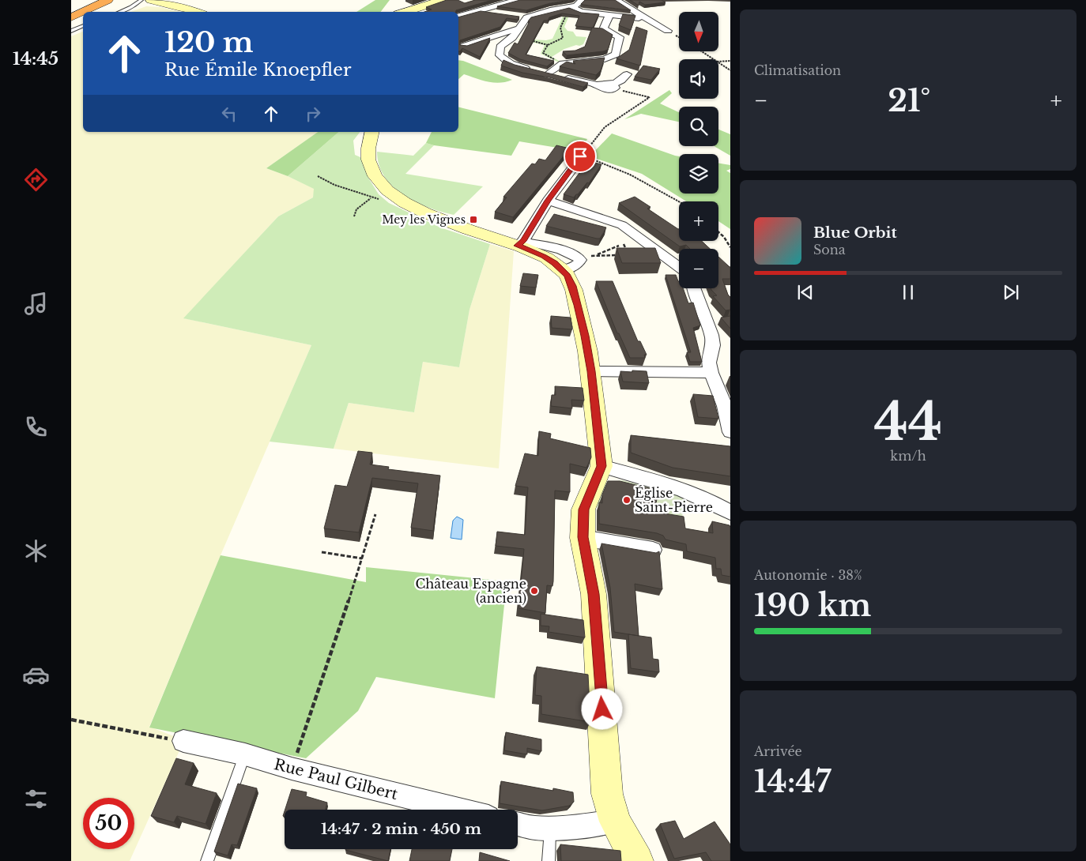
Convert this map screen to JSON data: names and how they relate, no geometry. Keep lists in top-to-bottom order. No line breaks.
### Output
{"streets":{"street":["Rue Paul Gilbert"]},"places":{"transit":["Mey les Vignes"],"other":["Église Saint-Pierre","Château Espagne (ancien)"]},"north":"bottom","page":{"tabs":"14:45","tile":["Climatisation",["44","km/h"],["Autonomie · 38%","190 km"],["Arrivée","14:47"]],"map_buttons":["+","−"],"turn":["120 m","Rue Émile Knoepfler"],"heat":["−","21°","+"],"song":["Blue Orbit","Sona"],"limit":"50","trip":"14:47 · 2 min · 450 m"}}
